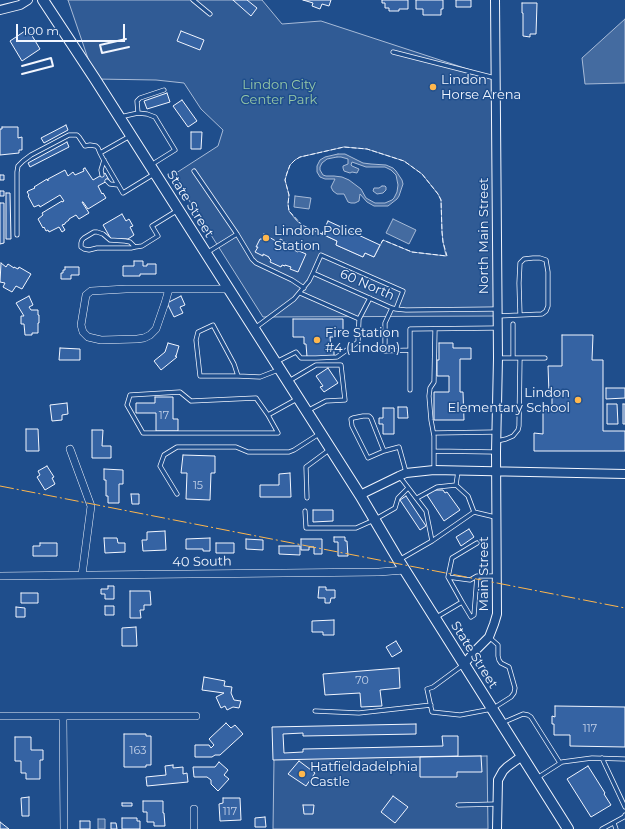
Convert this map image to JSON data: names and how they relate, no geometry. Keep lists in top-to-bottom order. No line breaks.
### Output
{"streets":{"main road":["State Street"],"street":["North Main Street","40 South","Main Street"],"lane":["60 North"]},"crossings":[["State Street","40 South"],["State Street","Main Street"],["North Main Street","60 North"],["North Main Street","Main Street"]],"parks":["Lindon City Center Park"],"places":["Lindon Horse Arena","Lindon Police Station","Fire Station #4 (Lindon)","Lindon Elementary School","Hatfieldadelphia Castle"],"house_numbers":["17","15","70","117","163","117"],"scale_bar":"100 m"}
